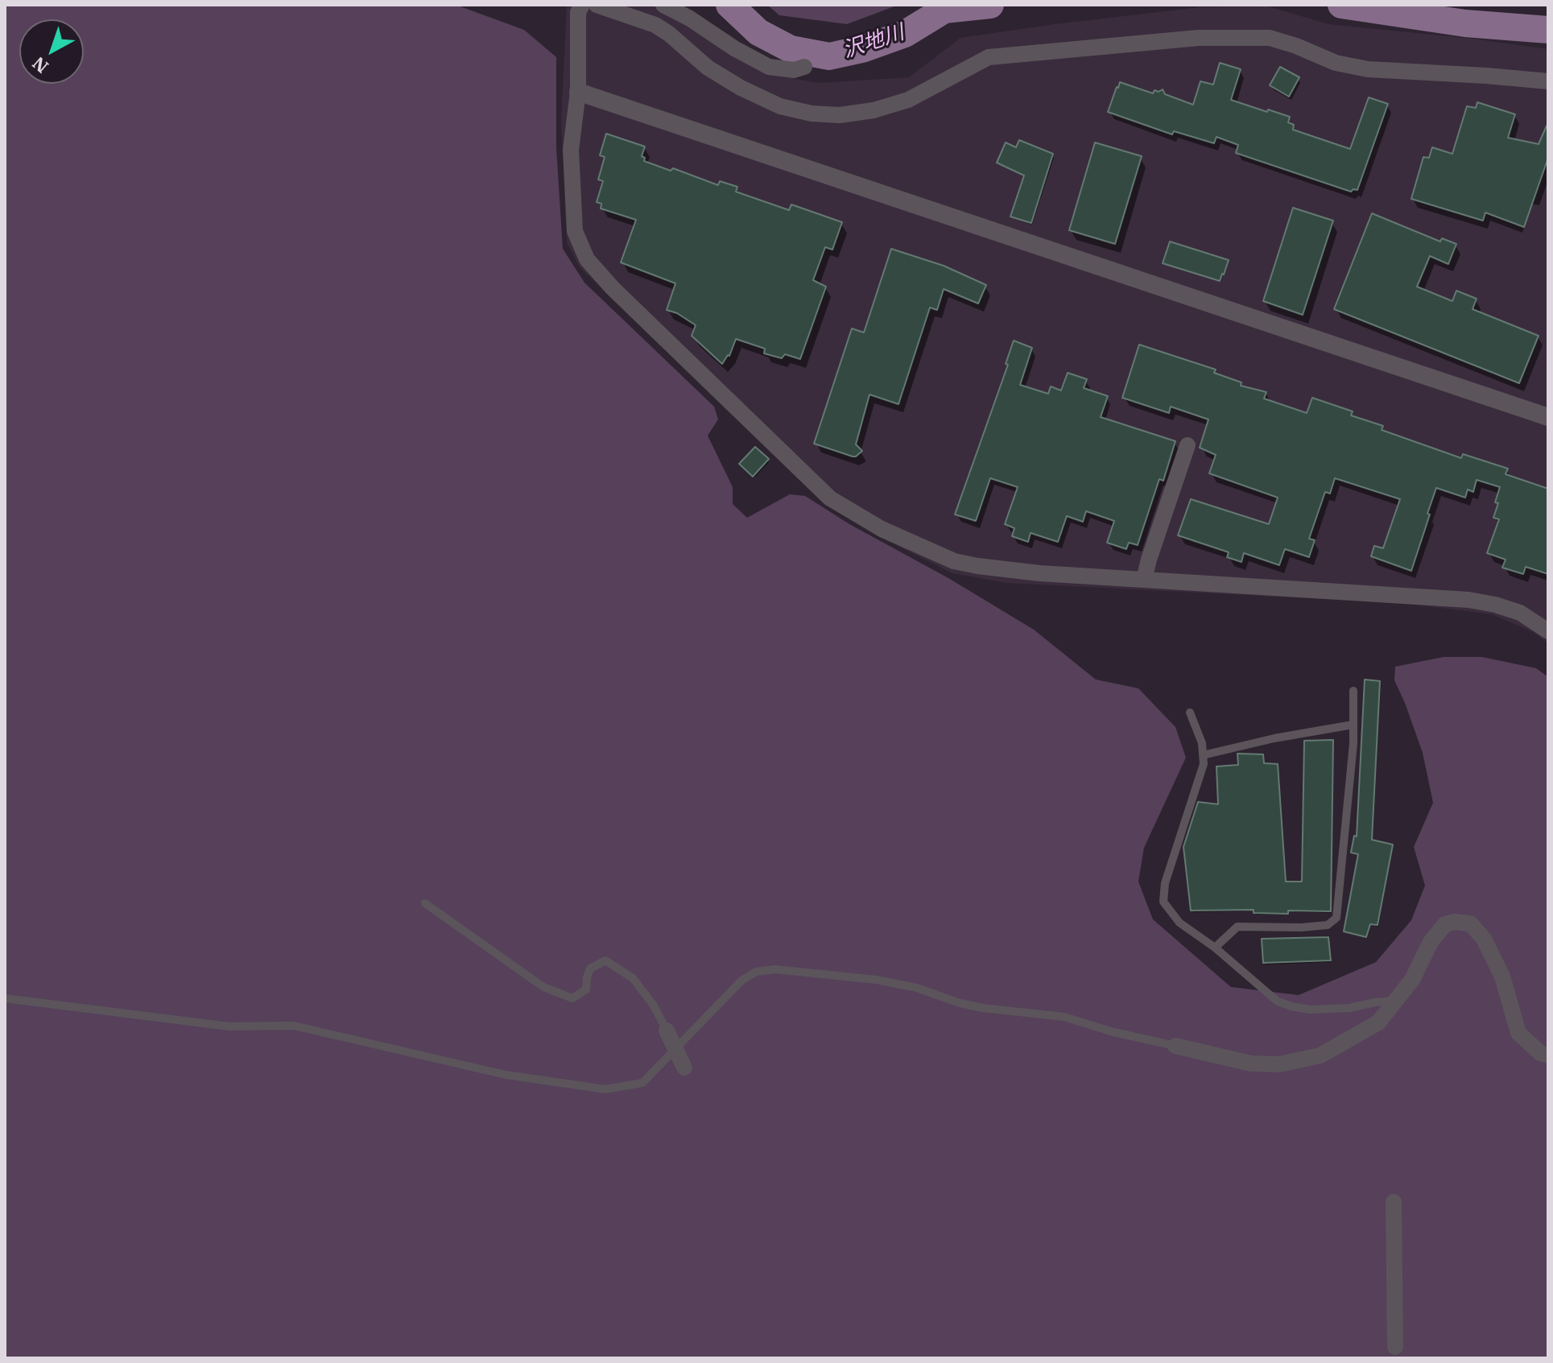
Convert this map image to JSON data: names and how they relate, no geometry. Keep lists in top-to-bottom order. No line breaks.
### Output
{"water":["沢地川"],"north":"bottom left"}
